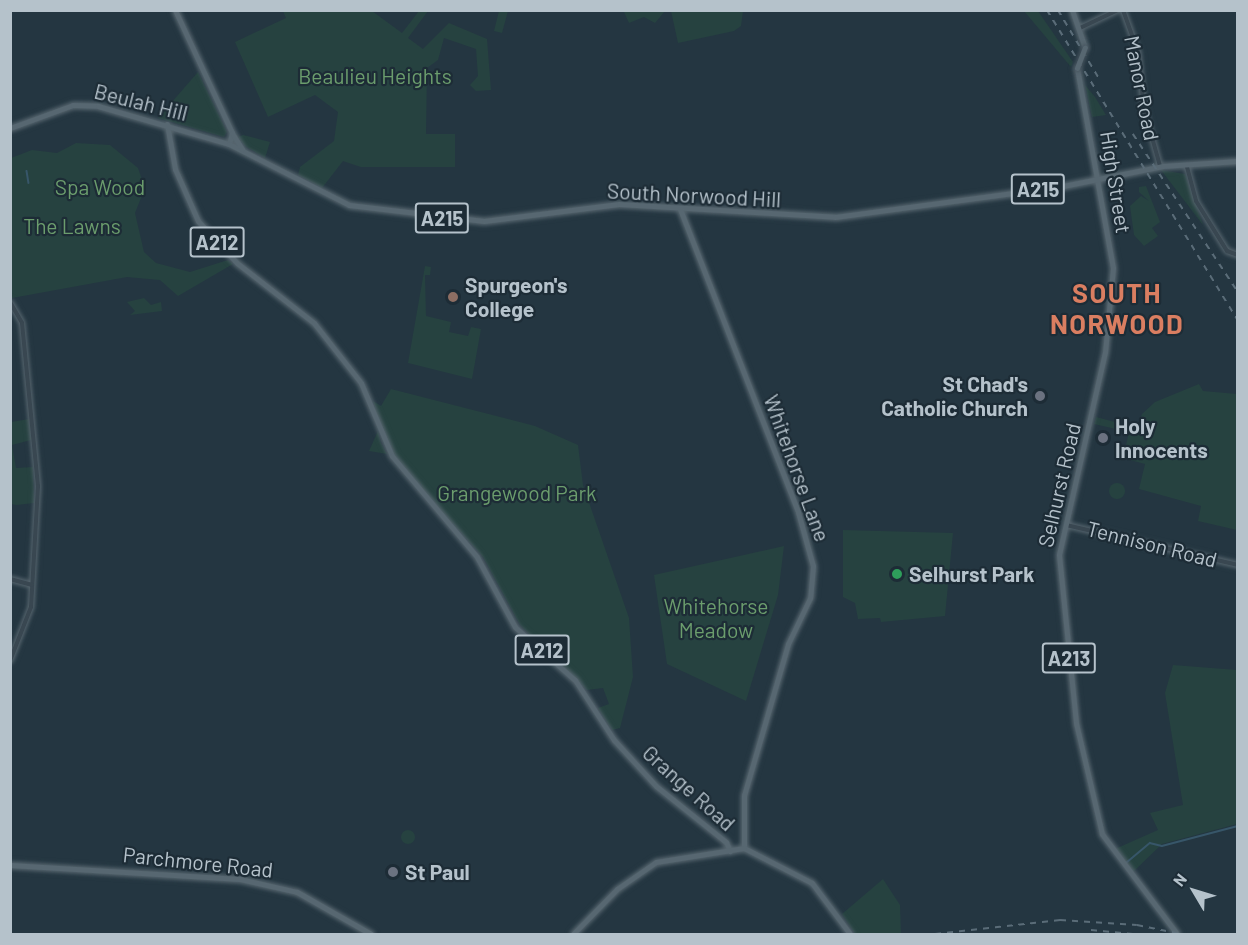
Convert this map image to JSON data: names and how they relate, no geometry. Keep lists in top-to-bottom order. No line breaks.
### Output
{"streets":{"main road":["Beulah Hill","High Street","A215","South Norwood Hill","A212","Whitehorse Lane","Selhurst Road","A213","Grange Road","Parchmore Road"],"street":["Manor Road","Tennison Road"]},"crossings":[["Manor Road","A215"],["Beulah Hill","South Norwood Hill"],["Beulah Hill","Grange Road"],["High Street","A215"],["High Street","South Norwood Hill"],["High Street","Selhurst Road"],["High Street","A213"],["A215","South Norwood Hill"],["South Norwood Hill","Whitehorse Lane"],["Selhurst Road","Tennison Road"]],"districts":["SOUTH NORWOOD"],"parks":["Beaulieu Heights","Spa Wood","The Lawns","Grangewood Park","Whitehorse Meadow"],"places":["Spurgeon's College","St Chad's Catholic Church","Holy Innocents","Selhurst Park","St Paul"],"north":"top left"}
